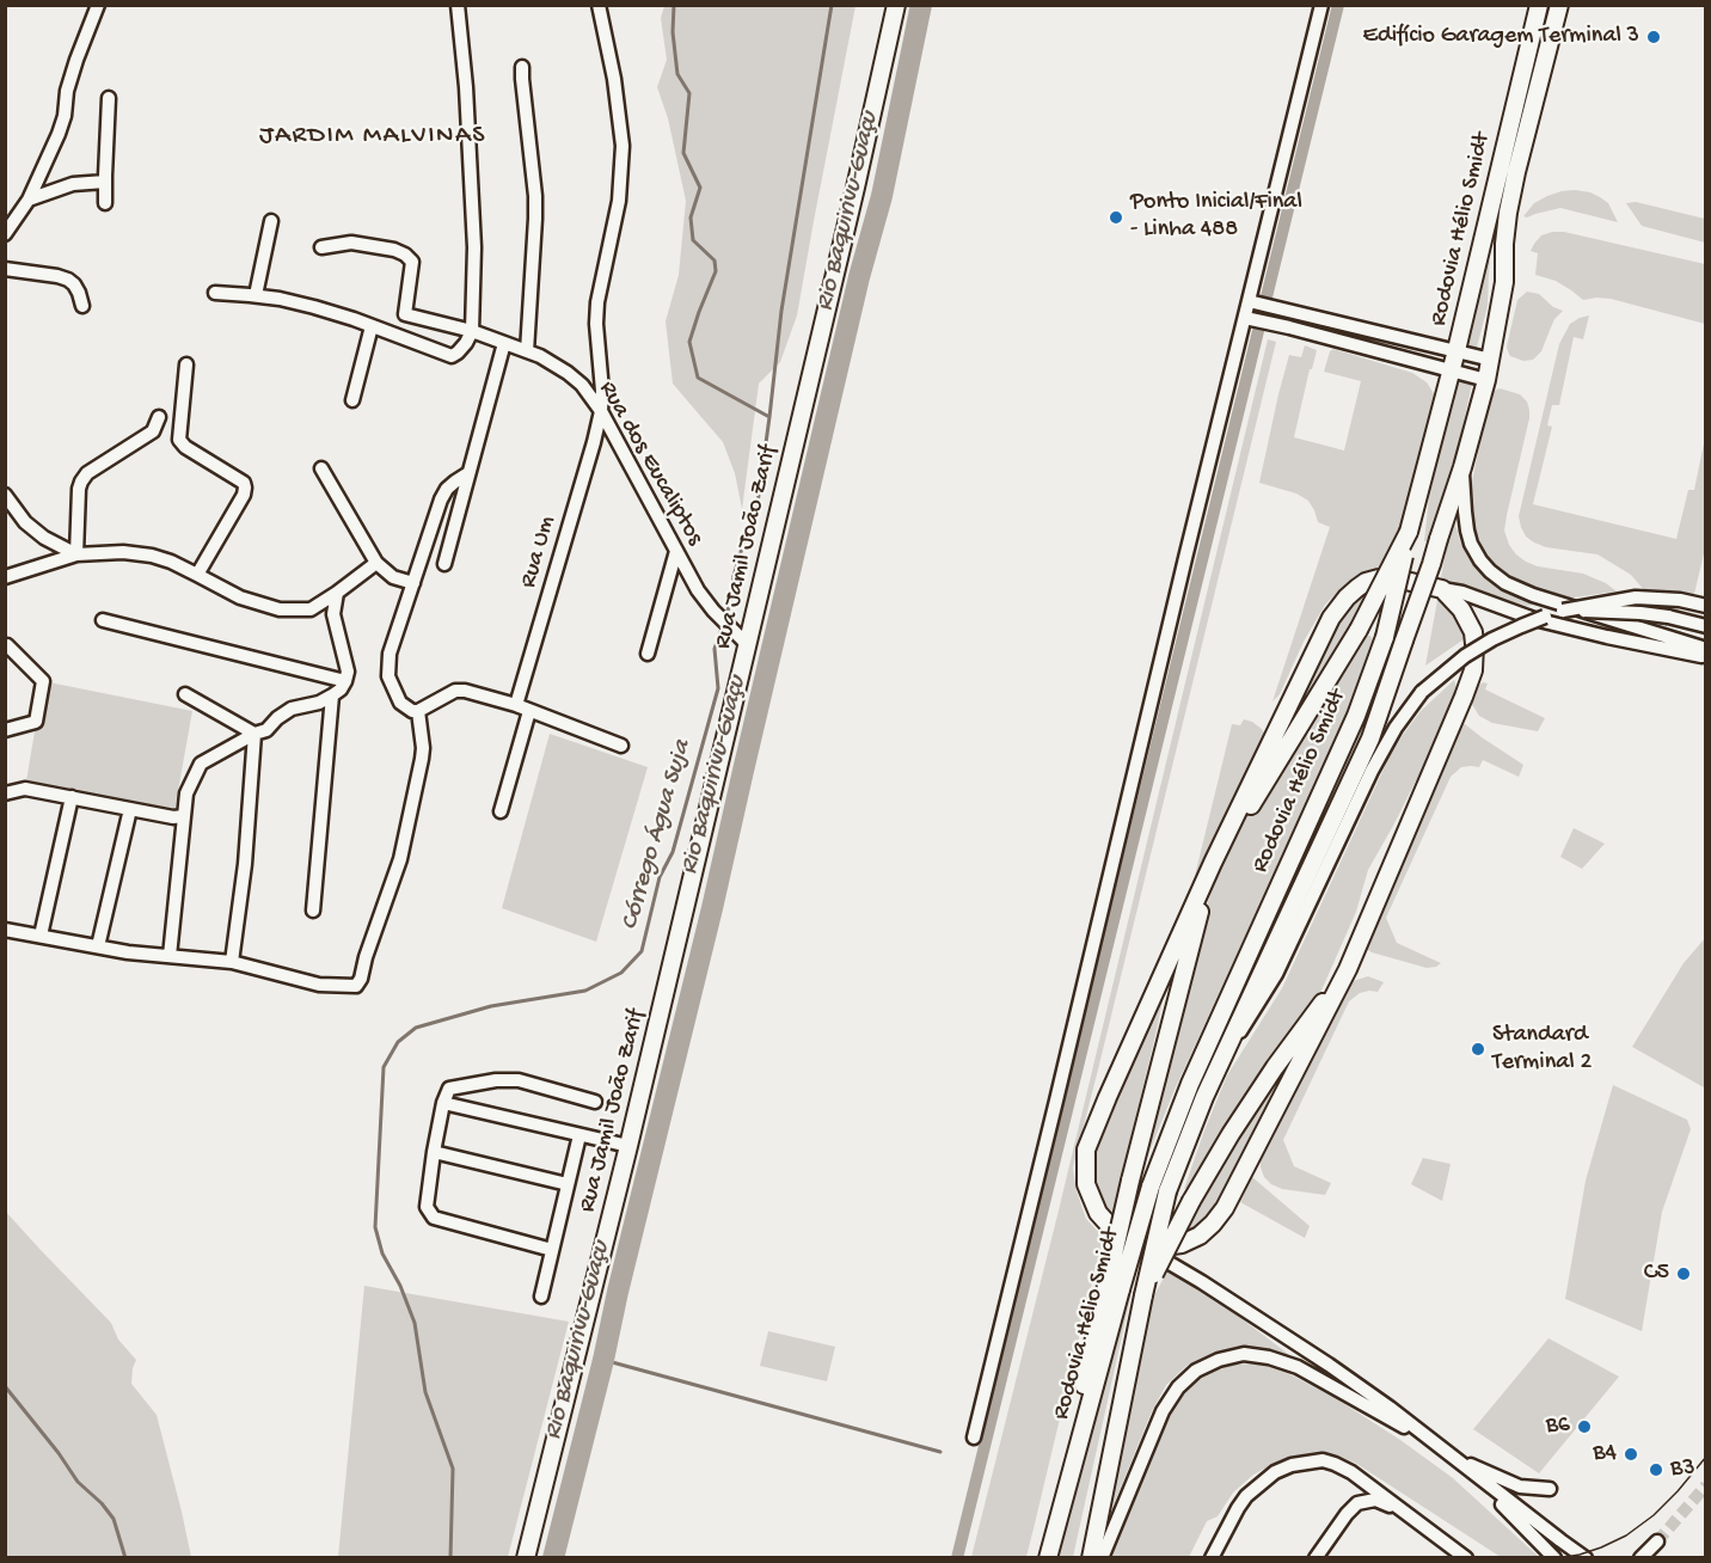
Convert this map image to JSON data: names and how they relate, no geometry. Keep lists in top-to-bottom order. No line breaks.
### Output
{"streets":{"main road":["Rodovia Hélio Smidt","Rua Jamil João Zarif"],"street":["Rua dos Eucaliptos","Rua Um"]},"crossings":[["Rua dos Eucaliptos","Rua Jamil João Zarif"],["Rua dos Eucaliptos","Rua Um"]],"districts":["JARDIM MALVINAS"],"water":["Rio Baquirivu-Guaçu","Córrego Água Suja"],"places":["Edifício Garagem Terminal 3","Ponto Inicial/Final - Linha 488","Standard Terminal 2","C5","B6","B4","B3"]}
